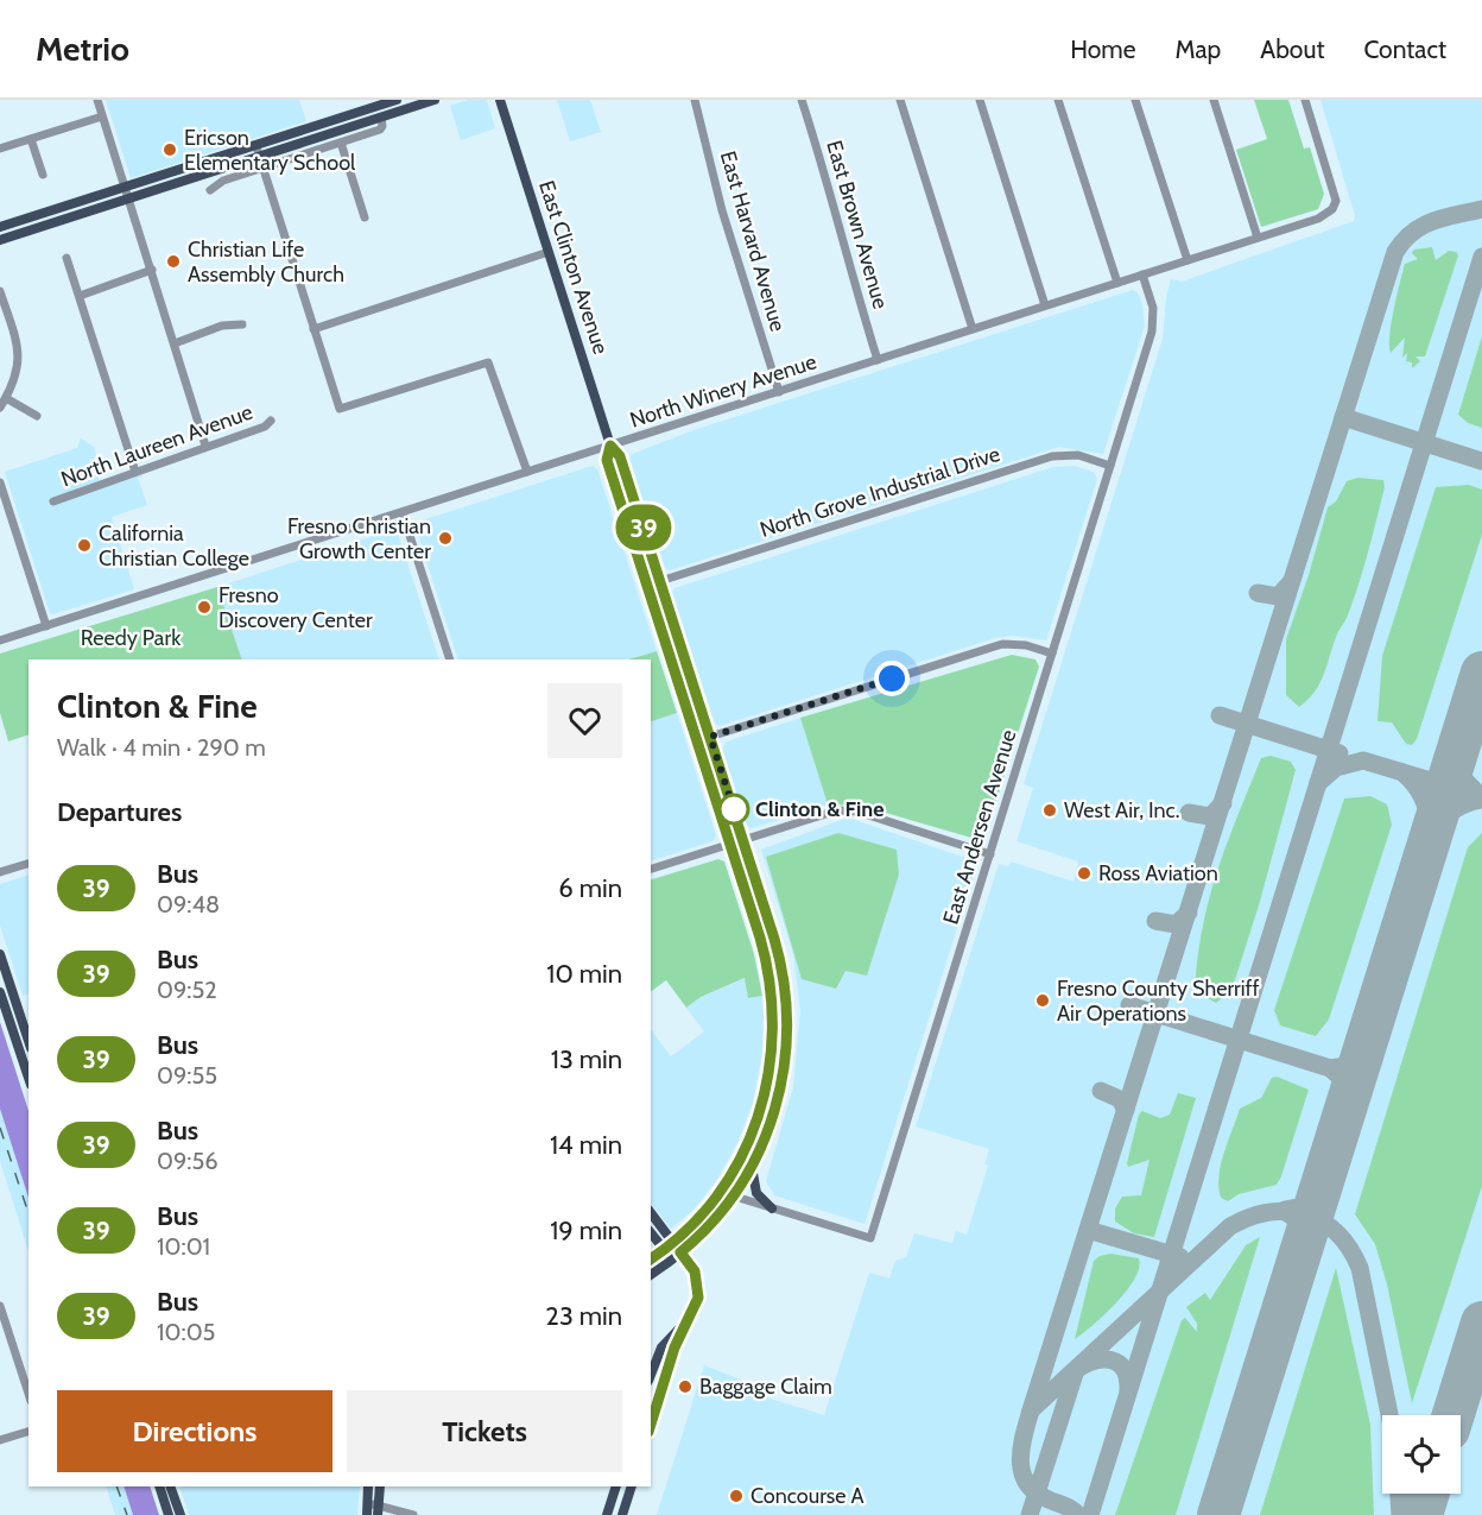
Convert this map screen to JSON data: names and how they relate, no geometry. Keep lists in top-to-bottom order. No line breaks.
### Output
{"streets":{"main road":["East Clinton Avenue"],"street":["East Brown Avenue","East Harvard Avenue","North Winery Avenue","North Laureen Avenue","North Grove Industrial Drive","East Andersen Avenue"]},"crossings":[["East Brown Avenue","North Winery Avenue"],["East Harvard Avenue","North Winery Avenue"],["East Clinton Avenue","North Winery Avenue"],["North Winery Avenue","East Andersen Avenue"],["North Grove Industrial Drive","East Andersen Avenue"]],"parks":["Reedy Park"],"places":["Ericson Elementary School","Christian Life Assembly Church","Fresno Christian Growth Center","California Christian College","Fresno Discovery Center","Clinton & Fine","West Air, Inc.","Ross Aviation","Fresno County Sherriff Air Operations","Baggage Claim","Concourse A"],"lines":["bus line 39"],"page":{"header":"Metrio","nav":["Home","Map","About","Contact"],"on_map":"39","heading":[["Clinton & Fine","Walk · 4 min · 290 m"],"Departures"],"list":[{"mark":"39","name":"Bus","note":"09:48","value":"6 min"},{"mark":"39","name":"Bus","note":"09:52","value":"10 min"},{"mark":"39","name":"Bus","note":"09:55","value":"13 min"},{"mark":"39","name":"Bus","note":"09:56","value":"14 min"},{"mark":"39","name":"Bus","note":"10:01","value":"19 min"},{"mark":"39","name":"Bus","note":"10:05","value":"23 min"}],"buttons":["Directions","Tickets"]}}
